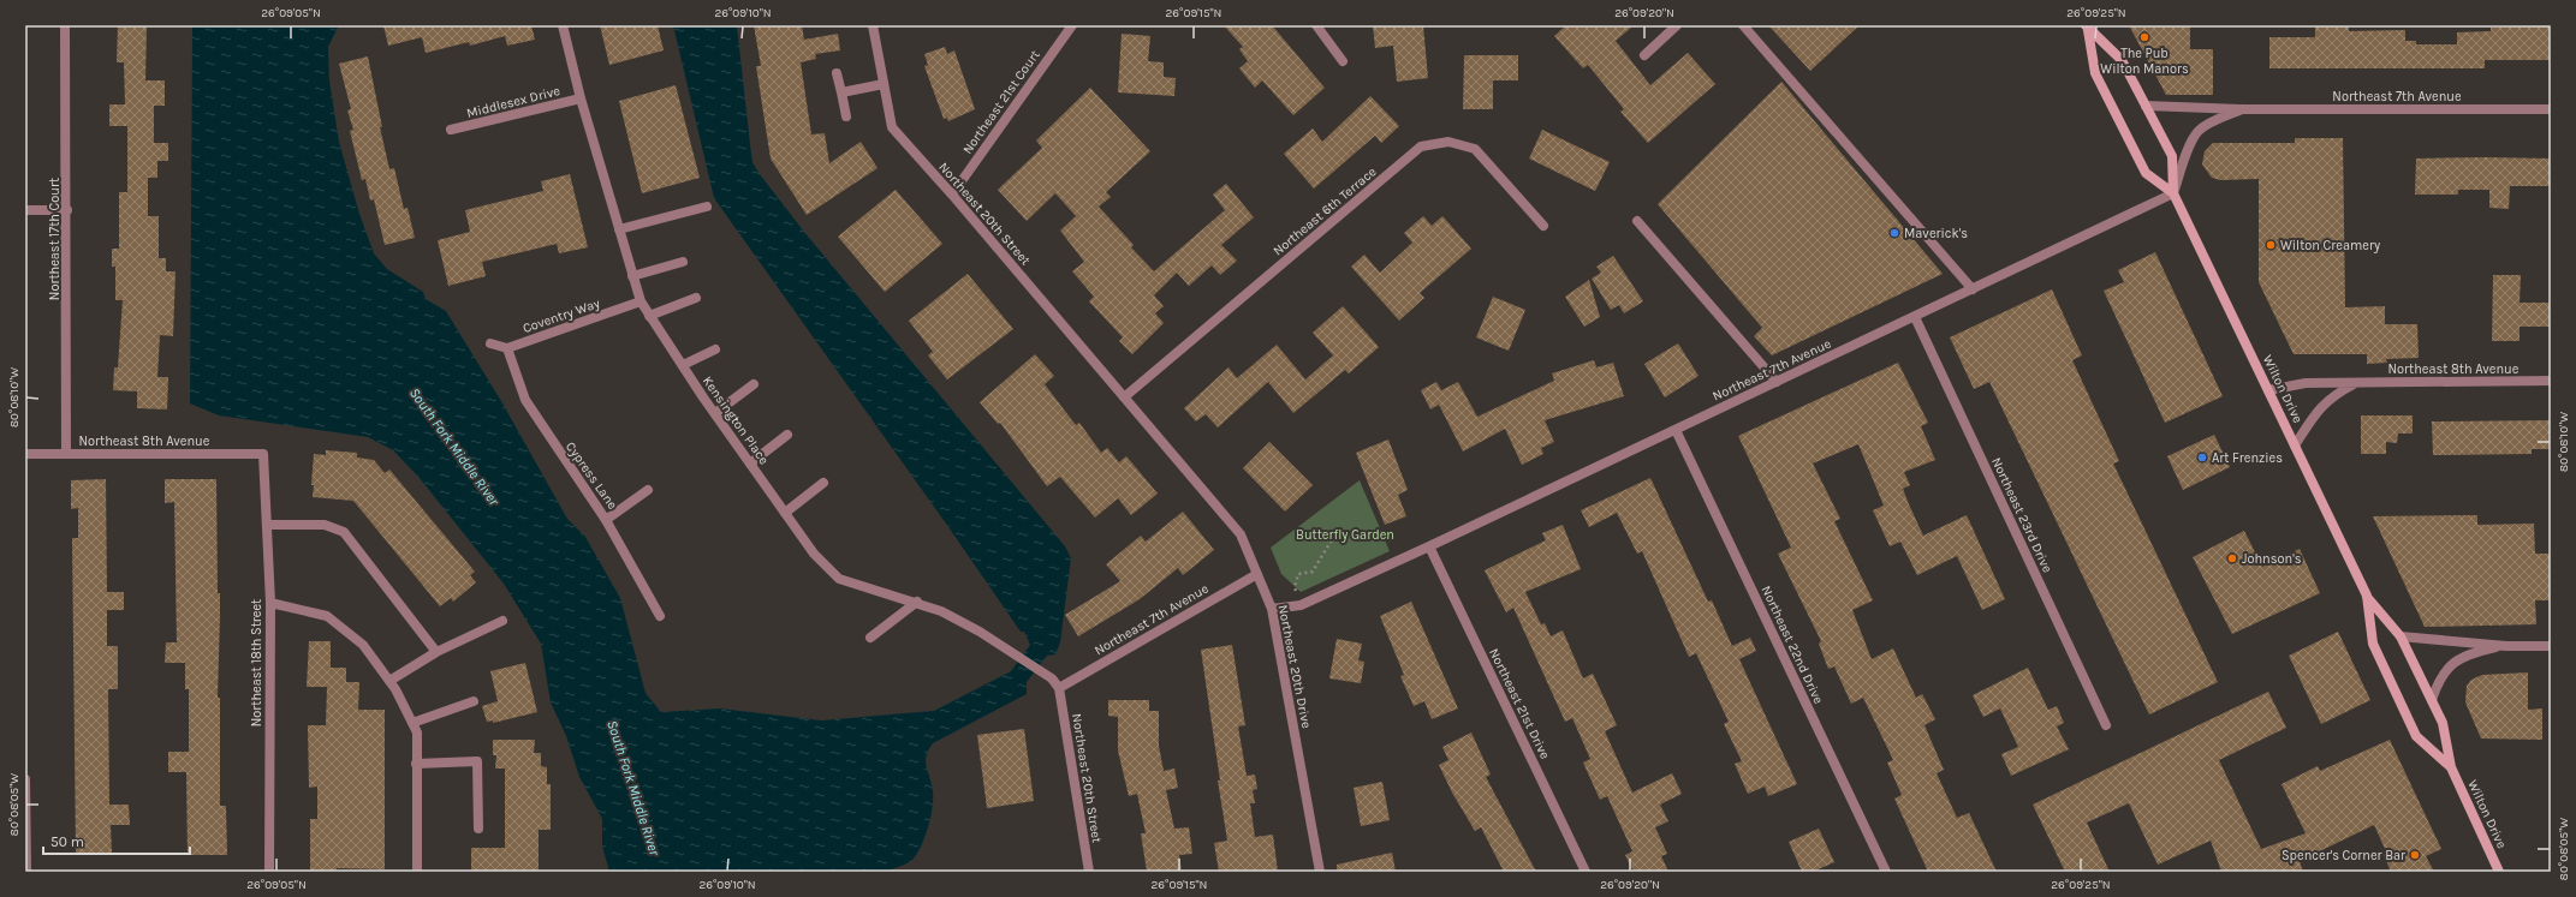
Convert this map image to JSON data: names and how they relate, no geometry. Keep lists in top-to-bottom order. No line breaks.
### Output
{"streets":{"main road":["Wilton Drive"],"street":["Northeast 7th Avenue","Middlesex Drive","Northeast 21st Court","Northeast 6th Terrace","Northeast 20th Street","Northeast 17th Court","Coventry Way","Northeast 8th Avenue","Kensington Place","Cypress Lane","Northeast 23rd Drive","Northeast 22nd Drive","Northeast 18th Street","Northeast 20th Drive","Northeast 21st Drive"]},"crossings":[["Northeast 7th Avenue","Northeast 20th Street"],["Northeast 7th Avenue","Wilton Drive"],["Northeast 7th Avenue","Kensington Place"],["Northeast 7th Avenue","Northeast 23rd Drive"],["Northeast 7th Avenue","Northeast 22nd Drive"],["Northeast 7th Avenue","Northeast 20th Drive"],["Northeast 7th Avenue","Northeast 21st Drive"],["Middlesex Drive","Kensington Place"],["Northeast 21st Court","Northeast 20th Street"],["Northeast 6th Terrace","Northeast 20th Street"],["Northeast 6th Terrace","Northeast 20th Drive"],["Northeast 20th Street","Kensington Place"],["Northeast 20th Street","Northeast 20th Drive"],["Northeast 17th Court","Northeast 8th Avenue"],["Coventry Way","Kensington Place"],["Coventry Way","Cypress Lane"],["Northeast 8th Avenue","Wilton Drive"],["Northeast 8th Avenue","Northeast 18th Street"]],"water":["South Fork Middle River"],"parks":["Butterfly Garden"],"places":["The Pub Wilton Manors","Maverick's","Wilton Creamery","Art Frenzies","Johnson's","Spencer's Corner Bar"],"scale_bar":"50 m","coordinates":["26°09'05\"N","26°09'10\"N","26°09'15\"N","26°09'20\"N","26°09'25\"N","80°08'10\"W","80°08'05\"W"]}
